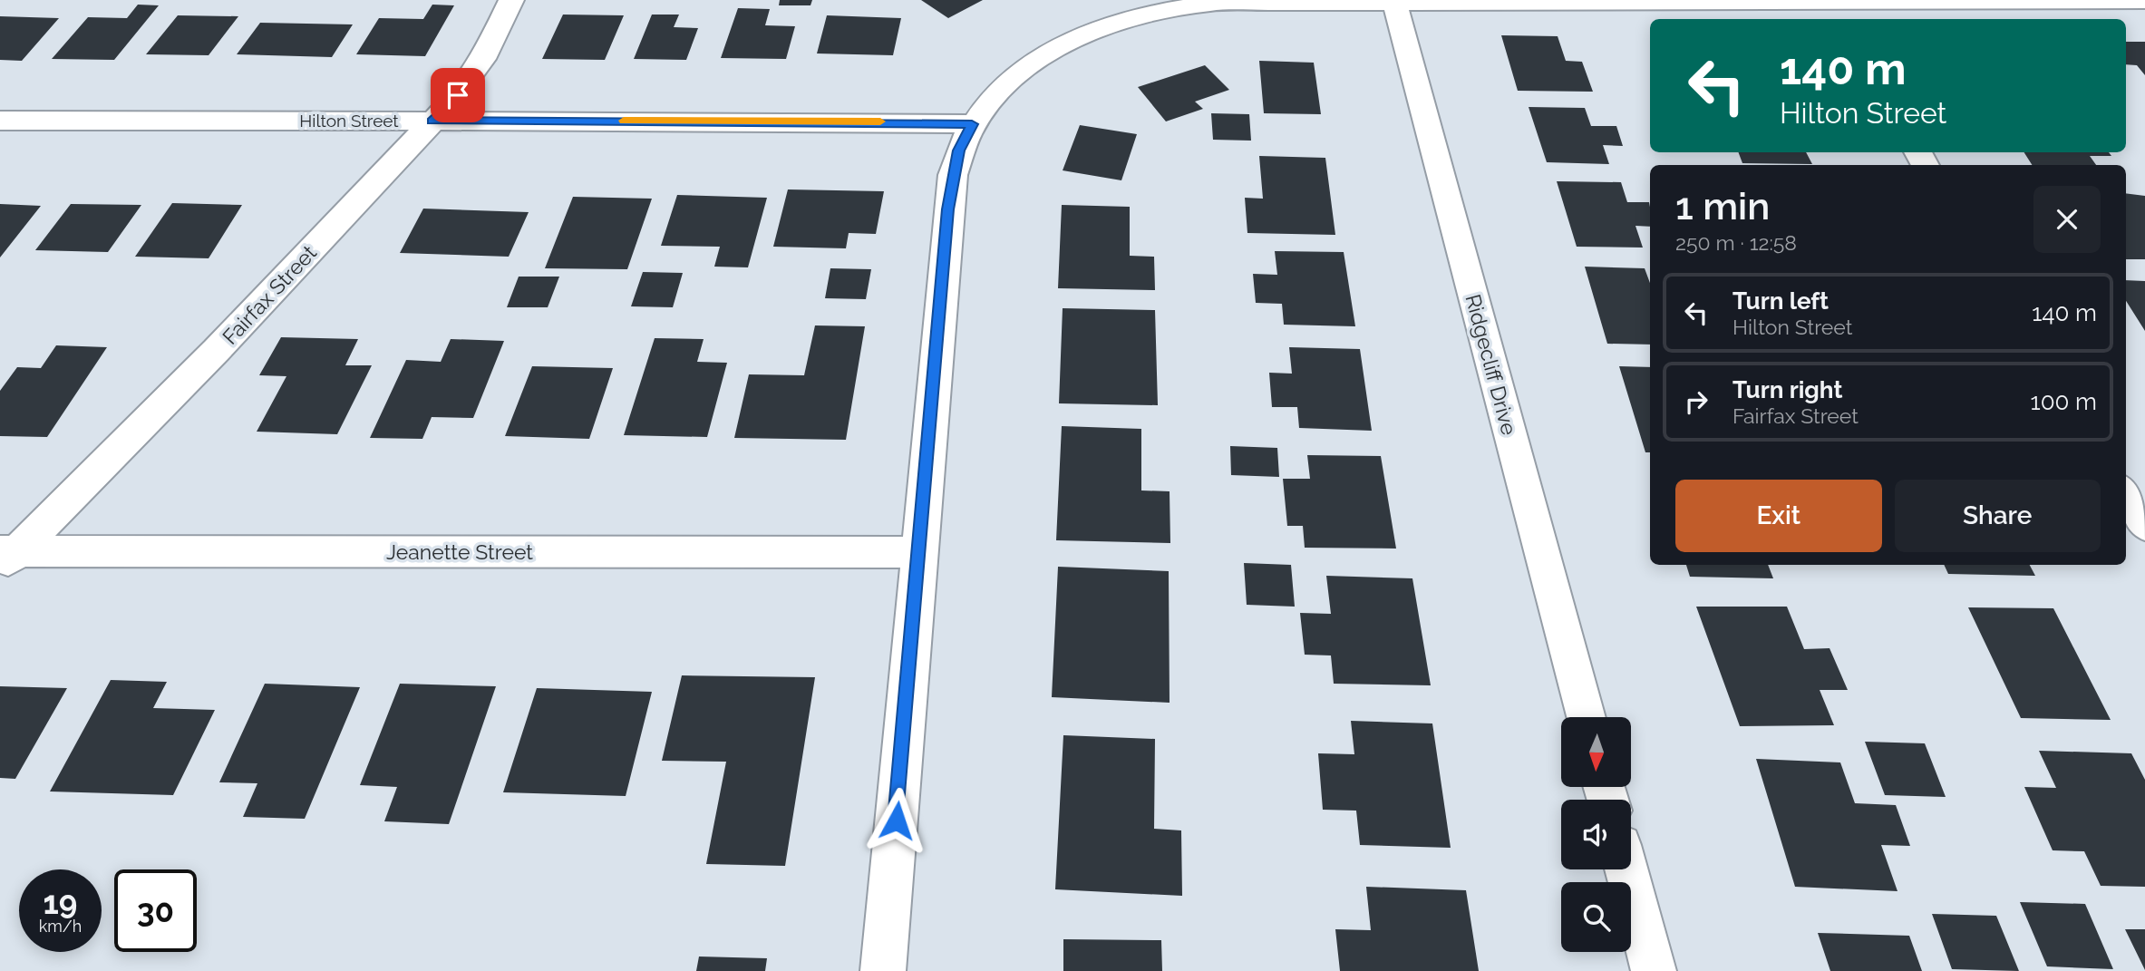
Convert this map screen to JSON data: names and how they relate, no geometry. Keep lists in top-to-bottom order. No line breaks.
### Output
{"streets":{"street":["Hilton Street","Fairfax Street","Ridgecliff Drive","Jeanette Street"]},"crossings":[["Hilton Street","Fairfax Street"],["Fairfax Street","Jeanette Street"]],"north":"bottom","page":{"turn":["140 m","Hilton Street"],"heading":["1 min","250 m · 12:58"],"list":[{"name":"Turn left","note":"Hilton Street","value":"140 m"},{"name":"Turn right","note":"Fairfax Street","value":"100 m"}],"buttons":["Exit","Share"],"speed":"19 km/h","limit":"30"}}
